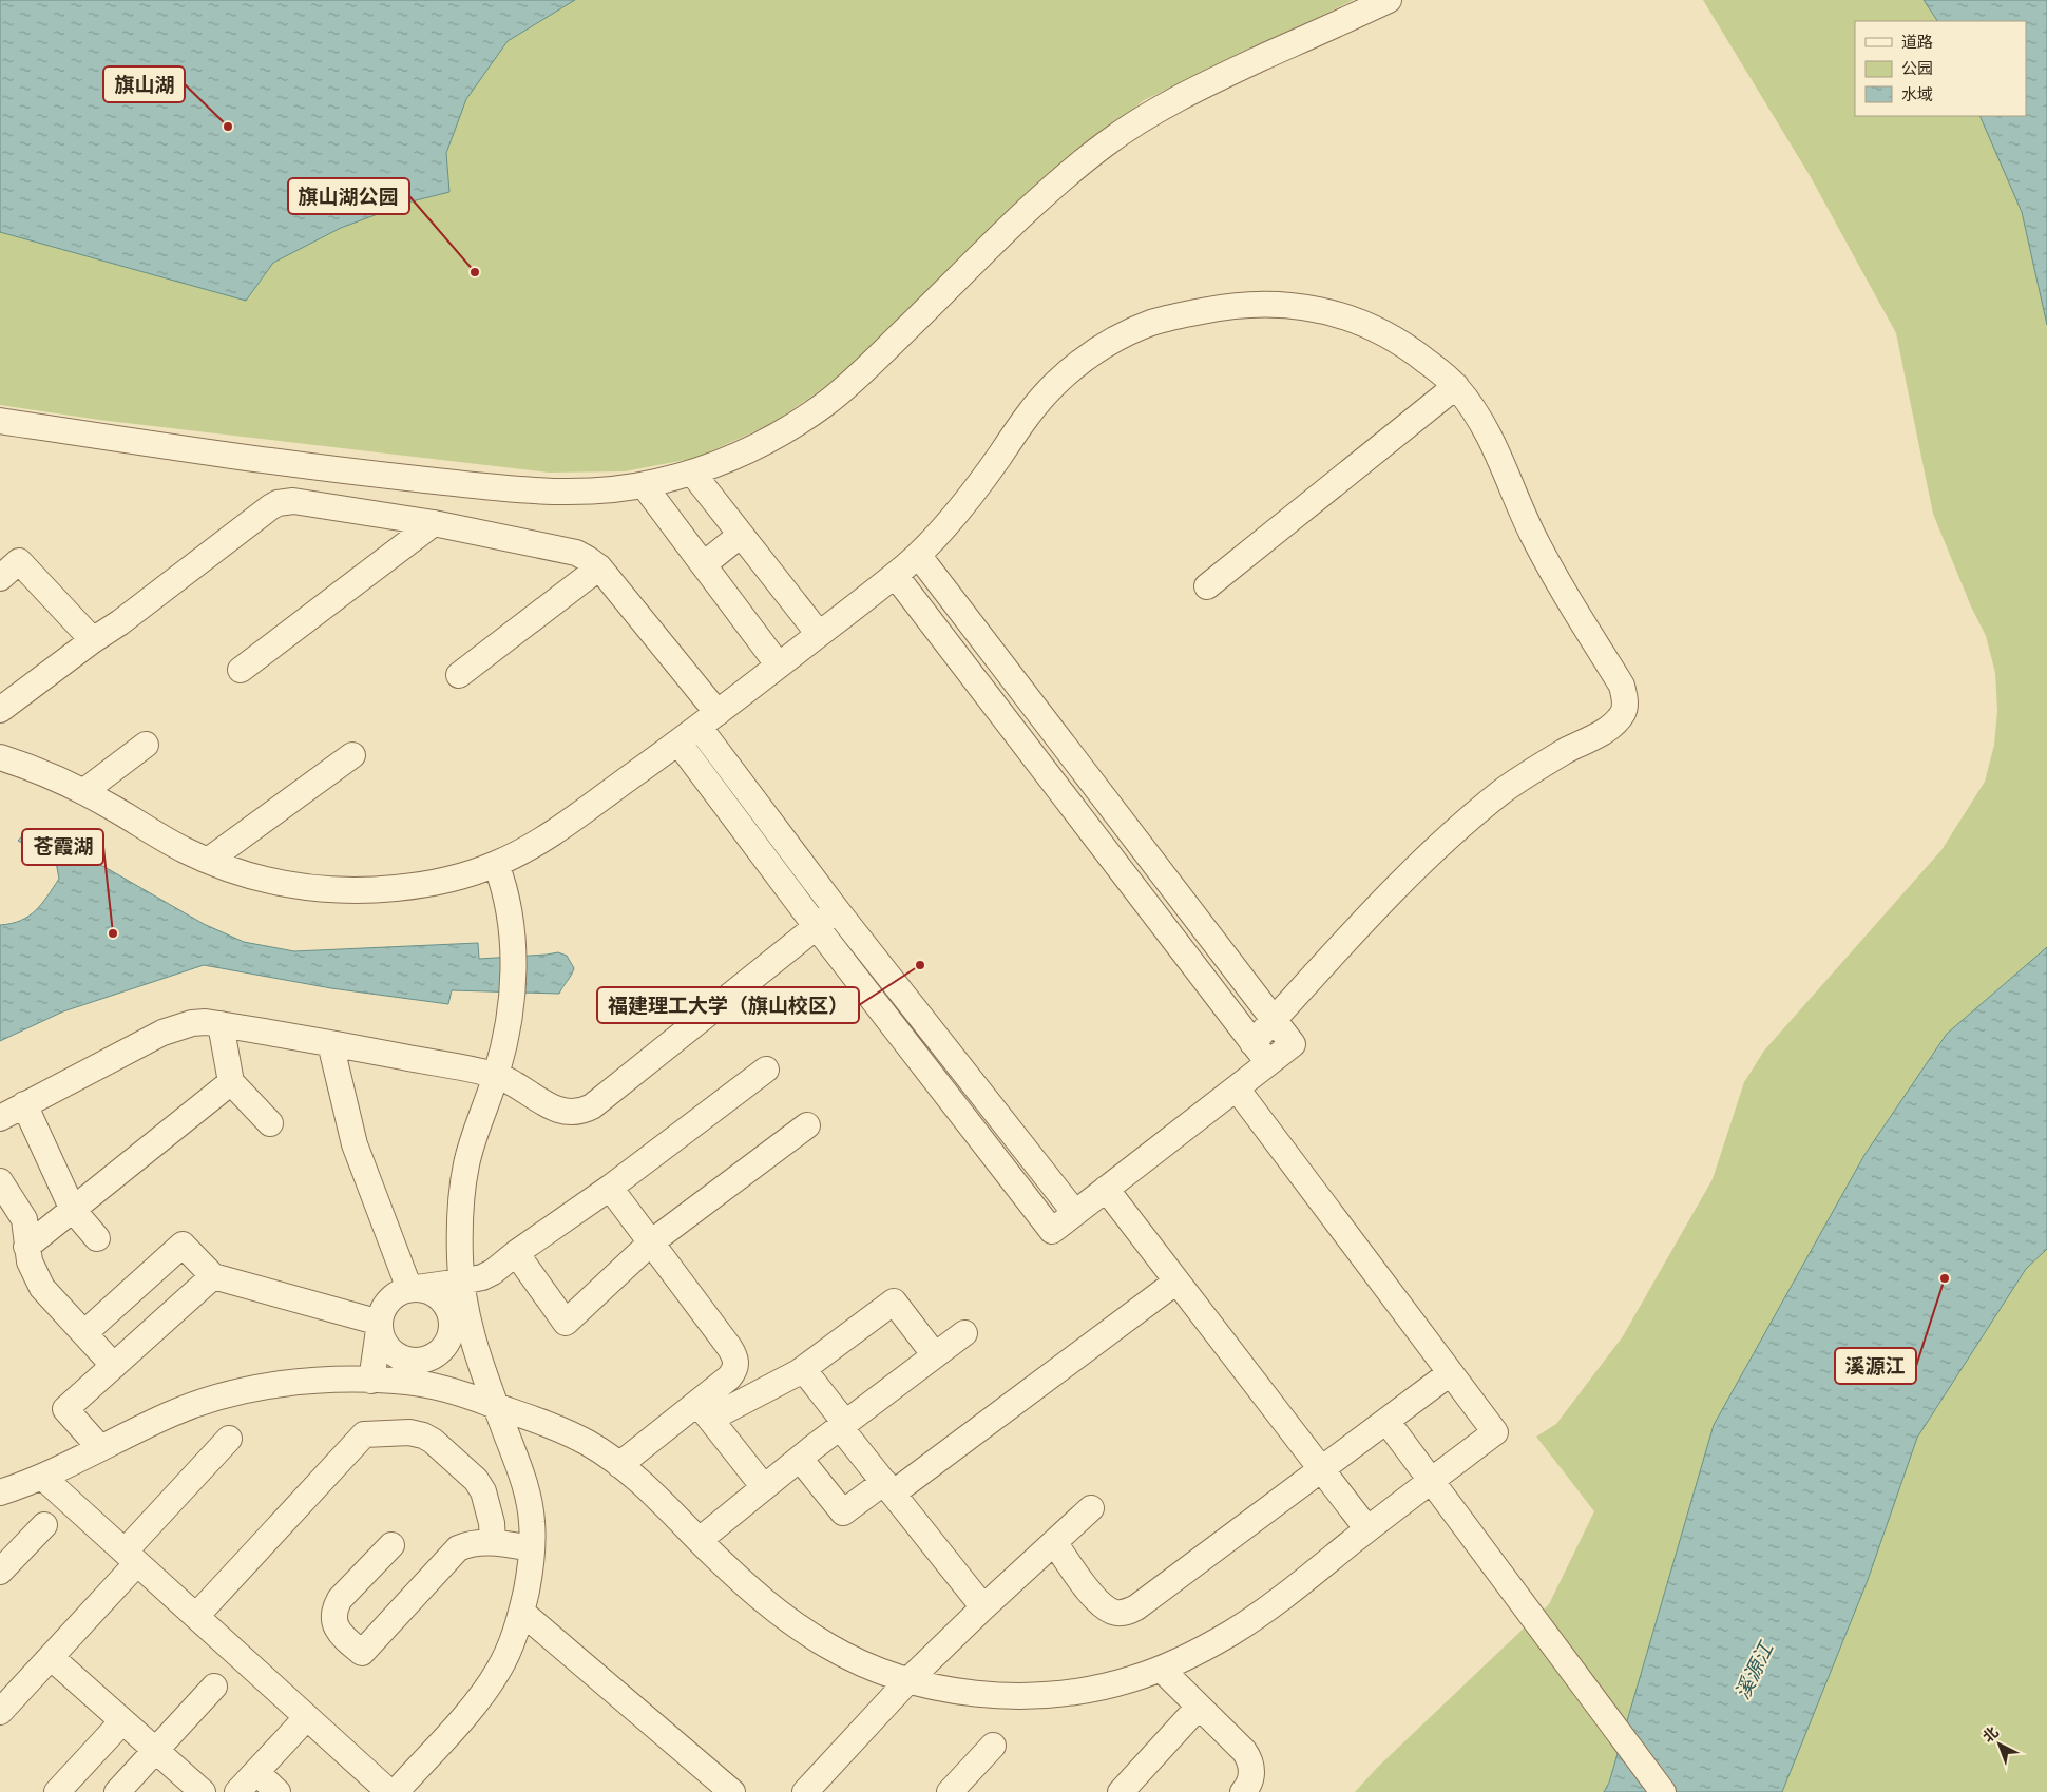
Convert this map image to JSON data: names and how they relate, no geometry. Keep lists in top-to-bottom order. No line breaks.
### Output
{"water":["溪源江"],"places":["旗山湖","旗山湖公园","苍霞湖","福建理工大学（旗山校区）","溪源江"],"legend":["道路","公园","水域"],"north":"top left"}
